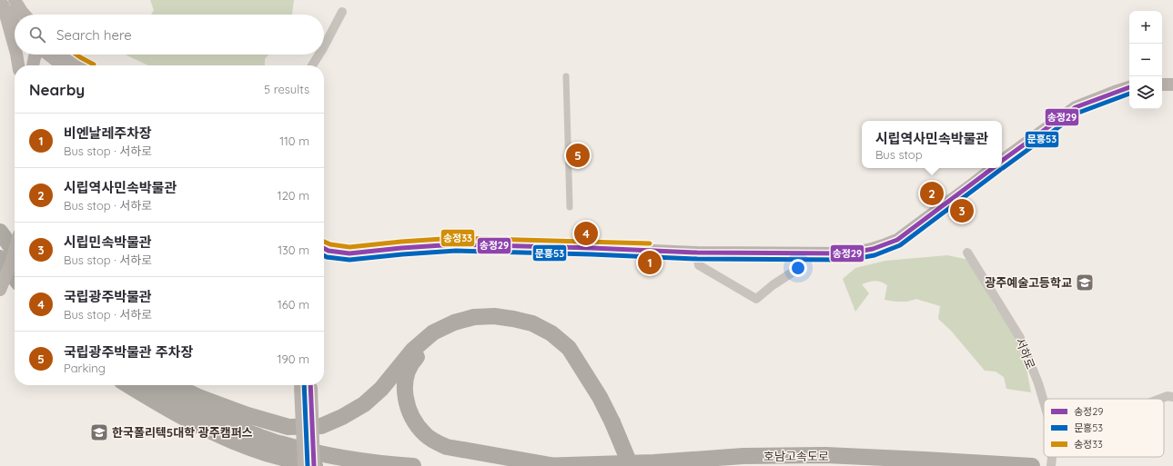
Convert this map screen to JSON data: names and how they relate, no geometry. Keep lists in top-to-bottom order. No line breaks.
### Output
{"streets":{"highway":["호남고속도로"],"street":["서하로"]},"places":{"school or university":["광주예술고등학교","한국폴리텍5대학 광주캠퍼스"]},"lines":["transit line 송정33","transit line 송정29","transit line 문흥53"],"legend":["송정29","문흥53","송정33"],"page":{"map_buttons":["+","−"],"search":"Search here","heading":["Nearby","5 results"],"list":[{"mark":"1","name":"비엔날레주차장","note":"Bus stop · 서하로","value":"110 m"},{"mark":"2","name":"시립역사민속박물관","note":"Bus stop · 서하로","value":"120 m"},{"mark":"3","name":"시립민속박물관","note":"Bus stop · 서하로","value":"130 m"},{"mark":"4","name":"국립광주박물관","note":"Bus stop · 서하로","value":"160 m"},{"mark":"5","name":"국립광주박물관 주차장","note":"Parking","value":"190 m"}],"popup":["시립역사민속박물관","Bus stop"],"pins":["5","2","3","4","1"]}}
